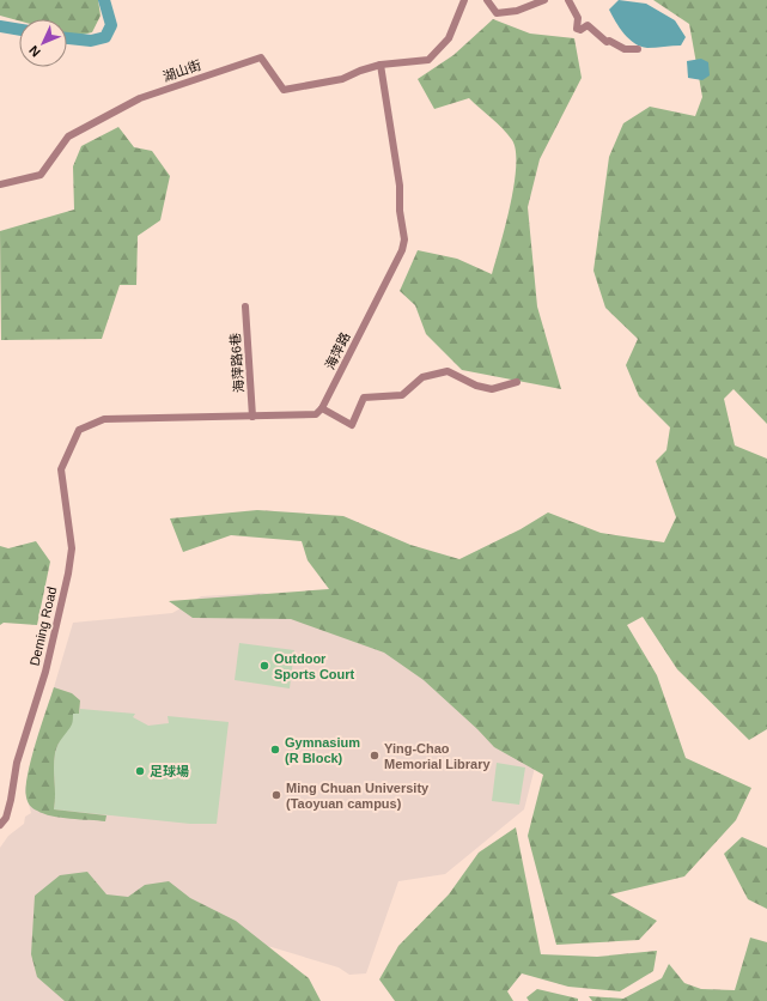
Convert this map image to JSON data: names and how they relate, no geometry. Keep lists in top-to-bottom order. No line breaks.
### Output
{"streets":{"street":["湖山街","海萍路","海萍路6巷","Deming Road"]},"crossings":[["湖山街","海萍路"],["海萍路6巷","Deming Road"]],"places":["Outdoor Sports Court","Gymnasium (R Block)","Ying-Chao Memorial Library","足球場","Ming Chuan University (Taoyuan campus)"],"north":"bottom left"}
